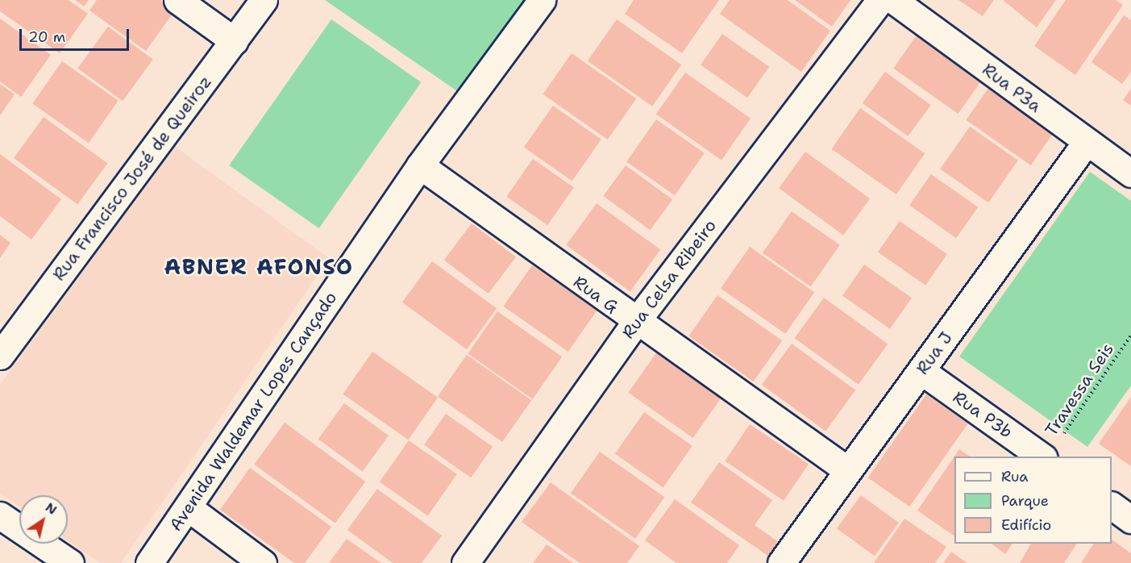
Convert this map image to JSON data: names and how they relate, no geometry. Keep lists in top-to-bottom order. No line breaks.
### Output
{"streets":{"street":["Rua P3a","Rua Francisco José de Queiroz","Rua Celsa Ribeiro","Rua G","Rua J","Avenida Waldemar Lopes Cançado","Rua P3b"],"path":["Travessa Seis"]},"crossings":[["Rua P3a","Rua J"],["Rua Celsa Ribeiro","Rua G"],["Rua G","Rua J"],["Rua G","Avenida Waldemar Lopes Cançado"],["Rua J","Rua P3b"],["Travessa Seis","Rua P3b"]],"districts":["ABNER AFONSO"],"legend":["Rua","Parque","Edifício"],"scale_bar":"20 m","north":"top right"}
